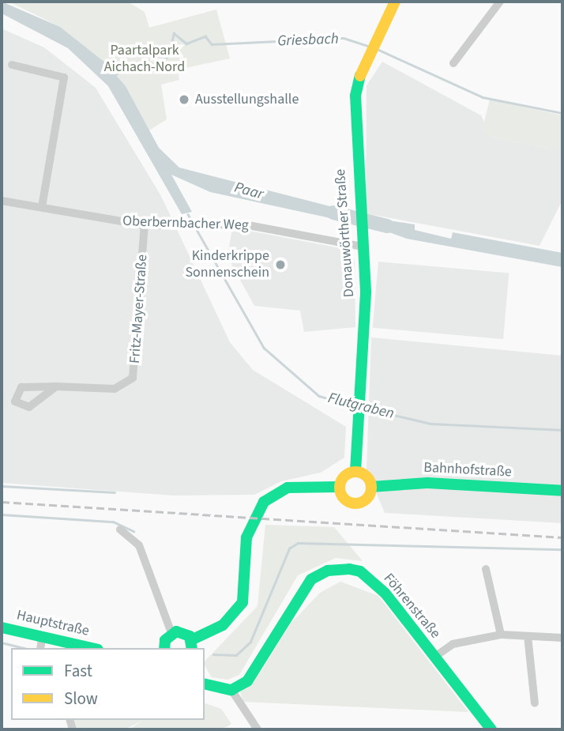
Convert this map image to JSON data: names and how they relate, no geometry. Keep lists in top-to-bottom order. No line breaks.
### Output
{"streets":{"main road":["Donauwörther Straße","Bahnhofstraße","Föhrenstraße","Hauptstraße"],"street":["Oberbernbacher Weg","Fritz-Mayer-Straße"]},"crossings":[["Oberbernbacher Weg","Donauwörther Straße"],["Oberbernbacher Weg","Fritz-Mayer-Straße"],["Donauwörther Straße","Bahnhofstraße"]],"water":["Griesbach","Paar","Flutgraben"],"parks":["Paartalpark Aichach-Nord"],"places":["Ausstellungshalle","Kinderkrippe Sonnenschein"],"legend":["Fast","Slow"]}
